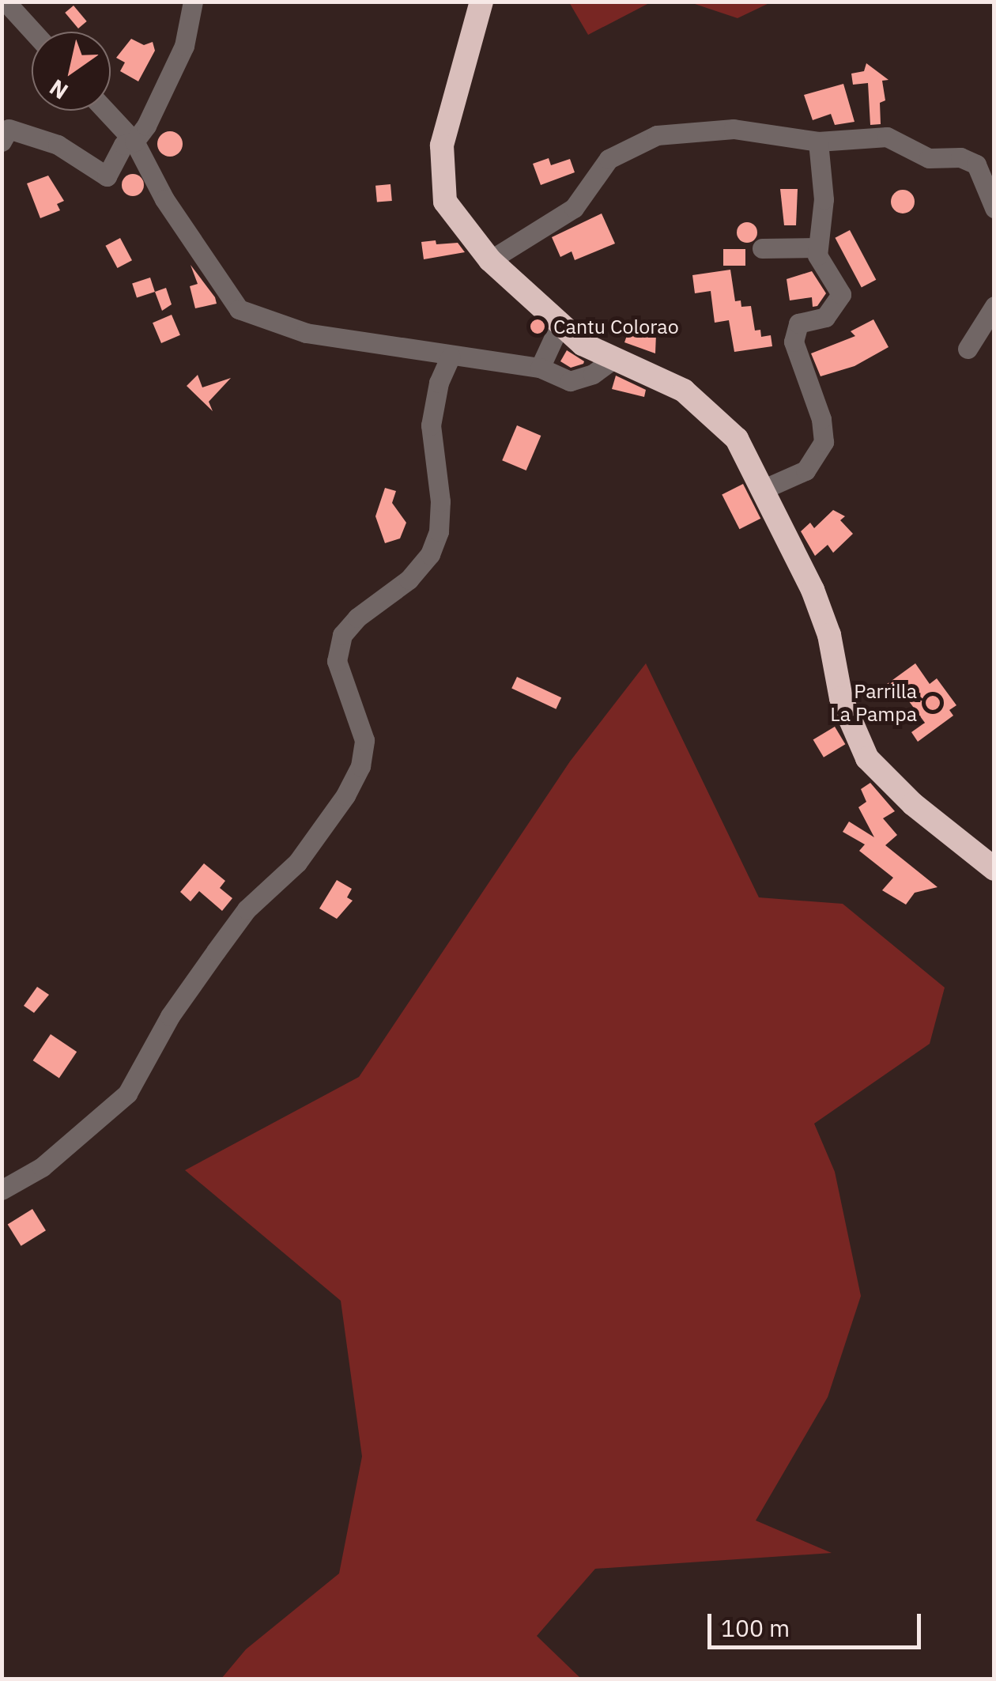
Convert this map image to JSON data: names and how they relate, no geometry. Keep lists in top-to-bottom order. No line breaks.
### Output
{"places":["Cantu Colorao","Parrilla La Pampa"],"scale_bar":"100 m","north":"bottom left"}
